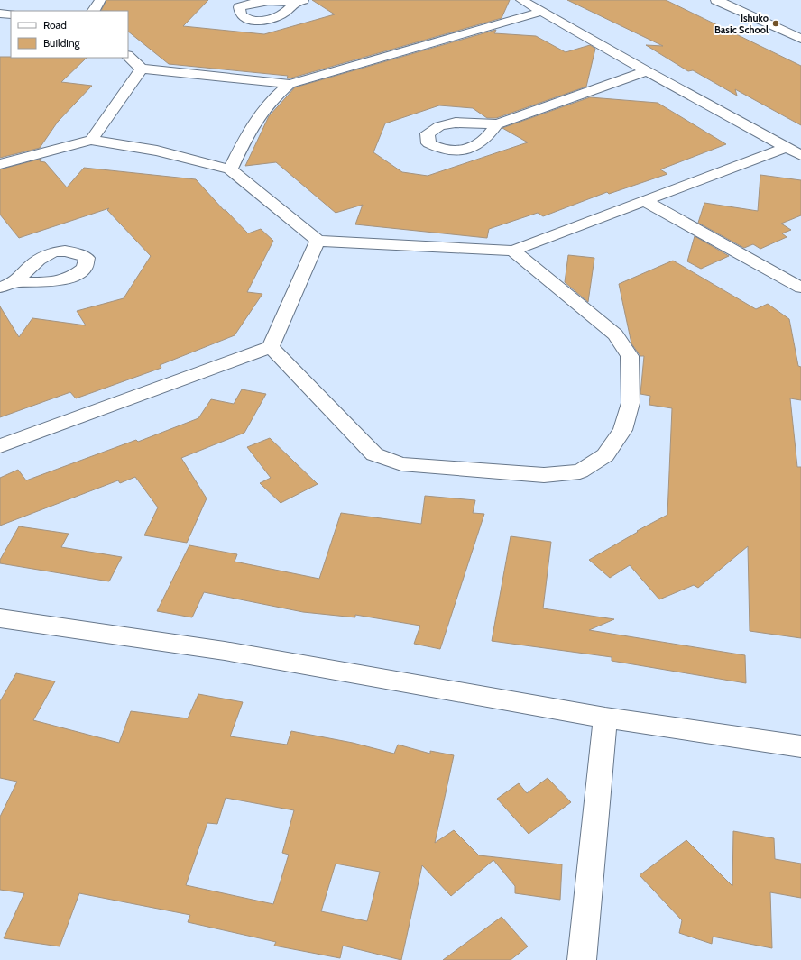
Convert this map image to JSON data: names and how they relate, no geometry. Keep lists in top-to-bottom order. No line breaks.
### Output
{"places":["Ishuko Basic School"],"legend":["Road","Building"]}
